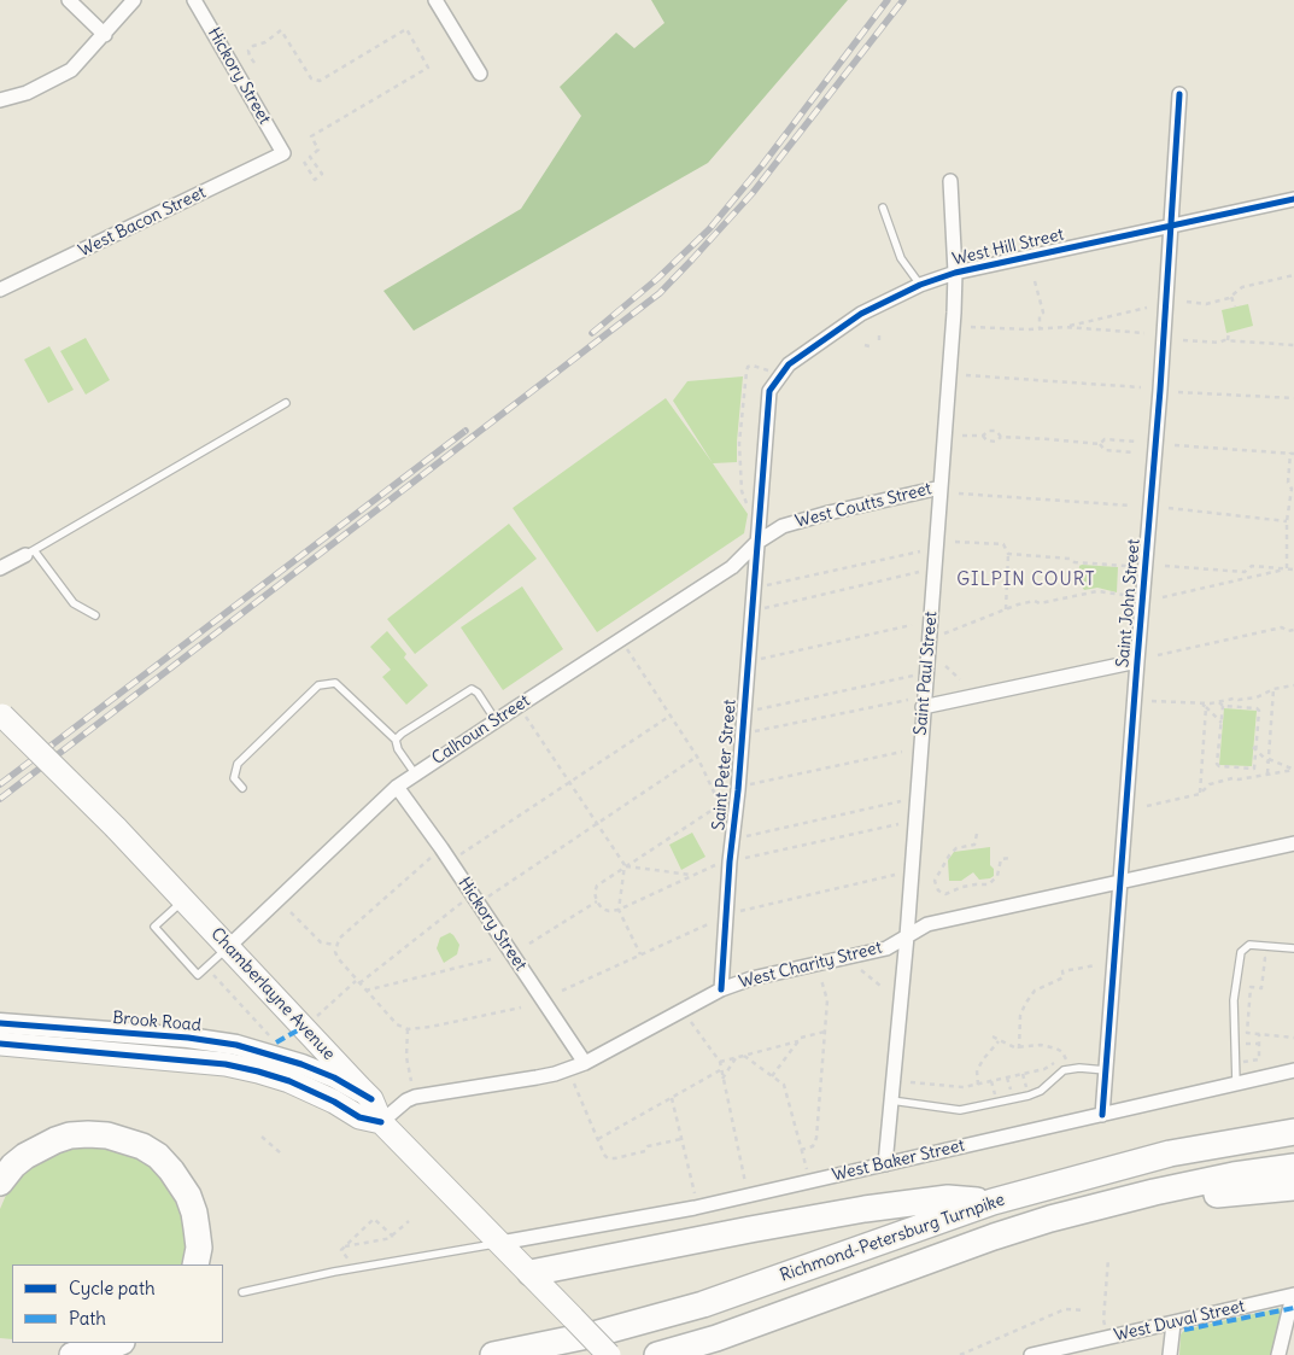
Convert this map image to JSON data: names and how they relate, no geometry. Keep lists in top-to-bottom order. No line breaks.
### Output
{"streets":{"highway":["Richmond-Petersburg Turnpike"],"main road":["Chamberlayne Avenue","Brook Road"],"street":["Hickory Street","West Bacon Street","West Hill Street","West Coutts Street","Saint John Street","Saint Paul Street","Calhoun Street","Saint Peter Street","West Charity Street","West Baker Street","West Duval Street"]},"crossings":[["Hickory Street","West Bacon Street"],["Hickory Street","Calhoun Street"],["Hickory Street","West Charity Street"],["West Hill Street","West Coutts Street"],["West Hill Street","Saint John Street"],["West Hill Street","Saint Paul Street"],["West Hill Street","Calhoun Street"],["West Hill Street","Saint Peter Street"],["West Coutts Street","Saint Paul Street"],["West Coutts Street","Calhoun Street"],["West Coutts Street","Saint Peter Street"],["Saint John Street","West Charity Street"],["Saint John Street","West Baker Street"],["Saint Paul Street","West Charity Street"],["Saint Paul Street","West Baker Street"],["Calhoun Street","Saint Peter Street"],["Calhoun Street","Chamberlayne Avenue"],["Saint Peter Street","West Charity Street"],["West Charity Street","Chamberlayne Avenue"],["West Charity Street","Brook Road"],["Chamberlayne Avenue","Brook Road"],["Chamberlayne Avenue","West Baker Street"]],"districts":["GILPIN COURT"],"legend":["Cycle path","Path"]}
